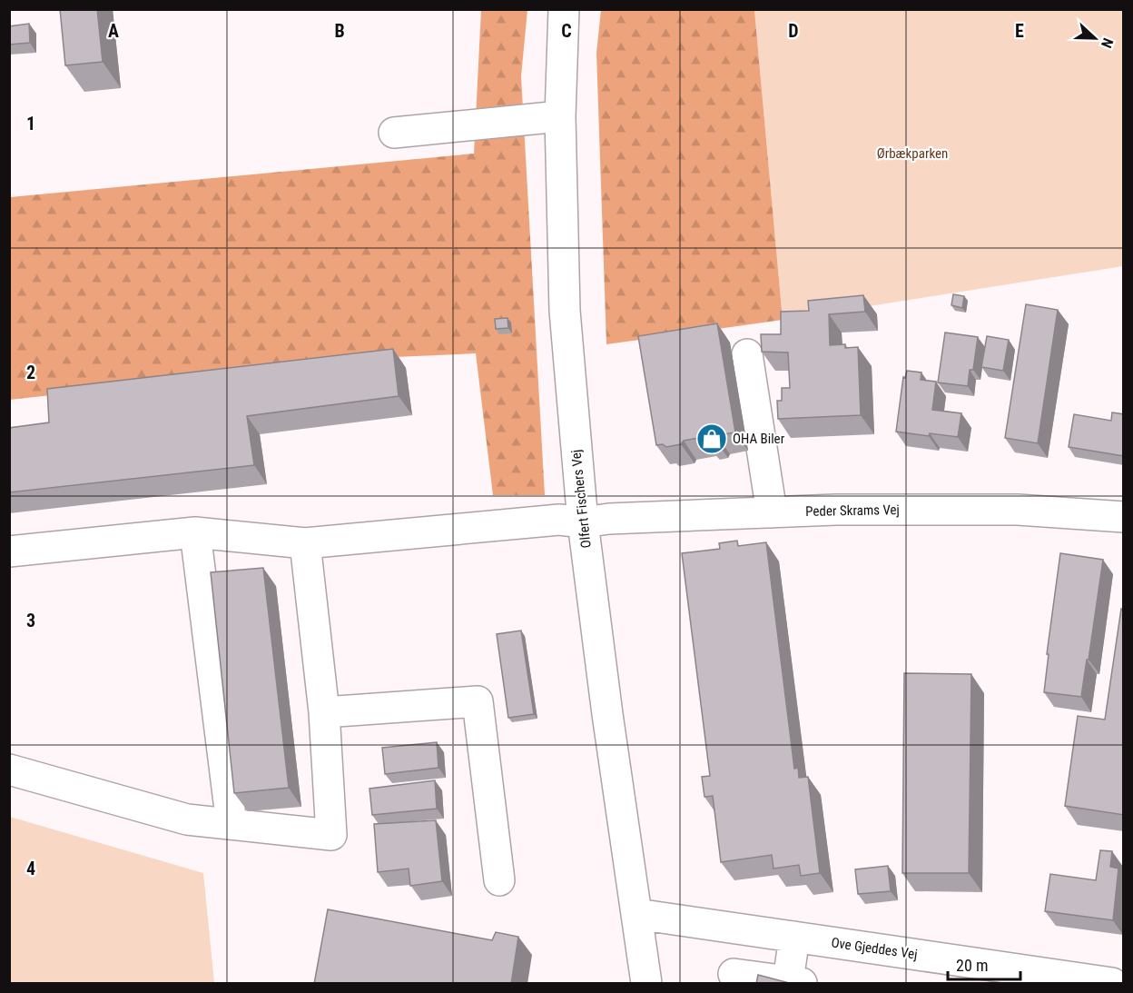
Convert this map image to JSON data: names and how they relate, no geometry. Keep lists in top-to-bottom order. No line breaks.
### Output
{"streets":{"street":["Olfert Fischers Vej","Peder Skrams Vej","Ove Gjeddes Vej"]},"crossings":[["Olfert Fischers Vej","Peder Skrams Vej"],["Olfert Fischers Vej","Ove Gjeddes Vej"]],"parks":["Ørbækparken"],"places":{"shop":["OHA Biler"]},"scale_bar":"20 m","north":"right","grid":{"columns":["A","B","C","D","E"],"rows":["1","2","3","4"]}}
